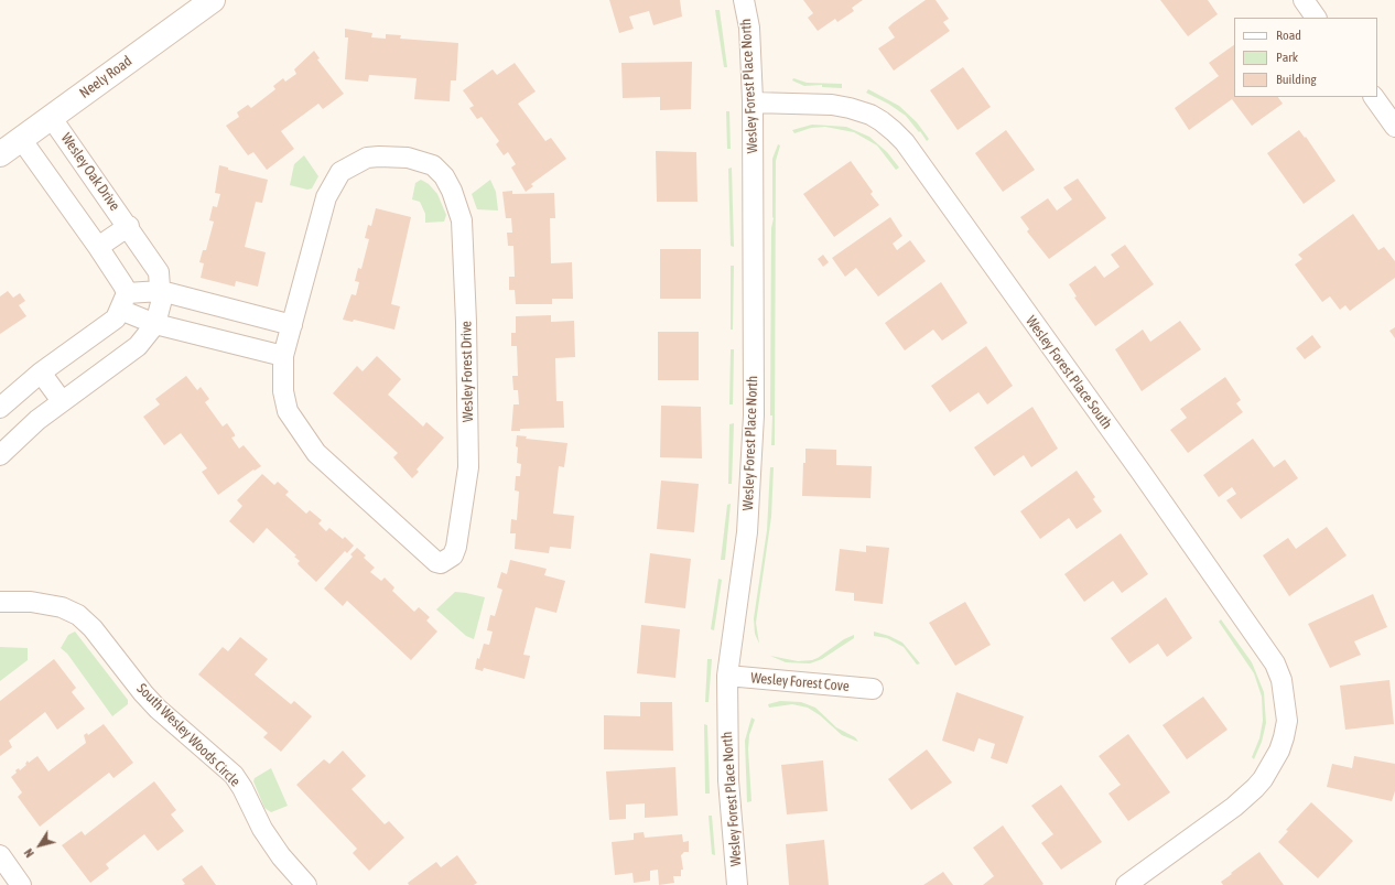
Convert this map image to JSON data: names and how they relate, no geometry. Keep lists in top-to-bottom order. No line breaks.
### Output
{"streets":{"street":["Neely Road","Wesley Forest Place North","Wesley Oak Drive","Wesley Forest Drive","Wesley Forest Place South","Wesley Forest Cove","South Wesley Woods Circle"]},"crossings":[["Neely Road","Wesley Oak Drive"],["Wesley Forest Place North","Wesley Forest Place South"],["Wesley Forest Place North","Wesley Forest Cove"]],"legend":["Road","Park","Building"],"north":"bottom left"}
